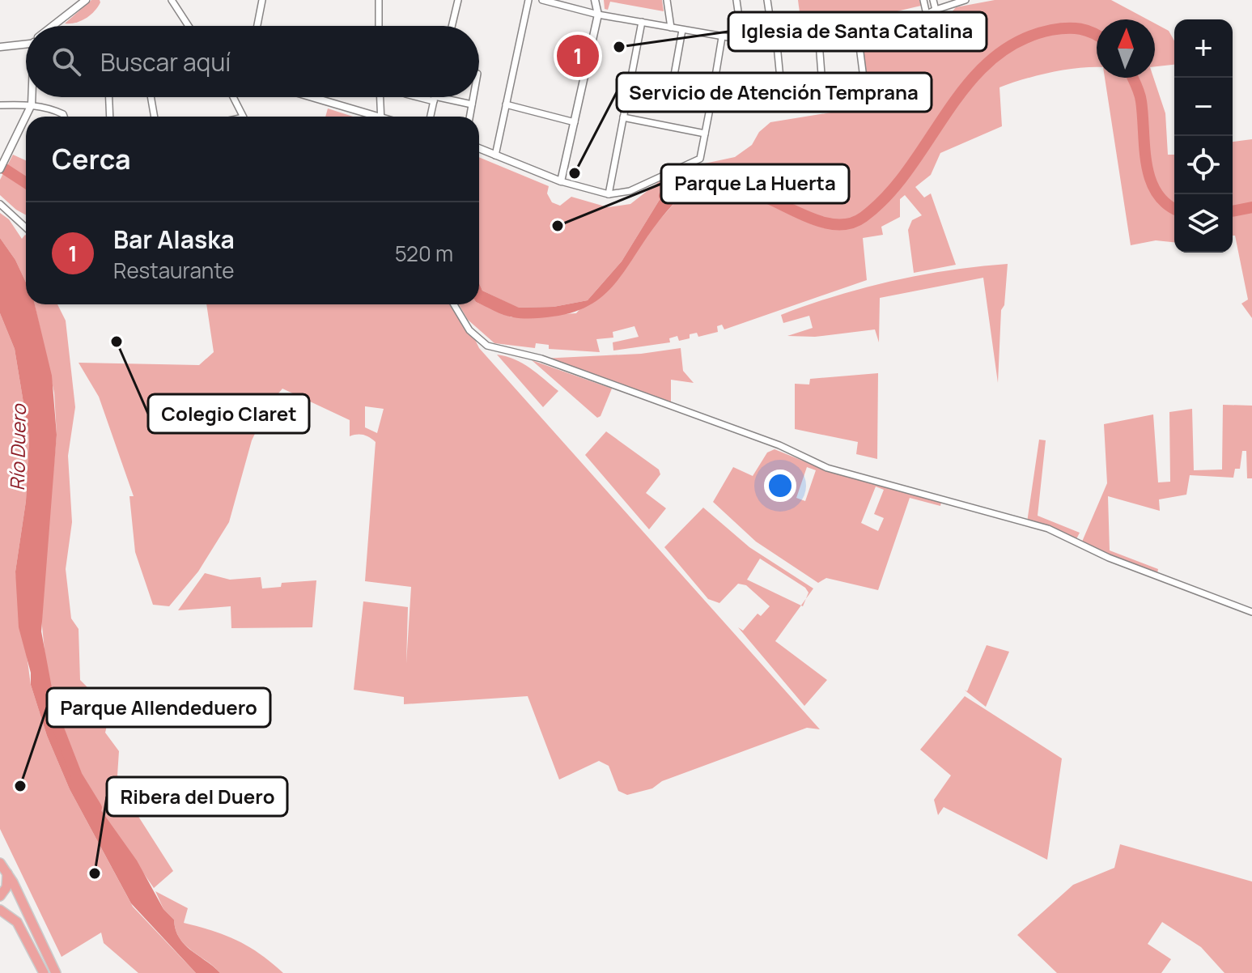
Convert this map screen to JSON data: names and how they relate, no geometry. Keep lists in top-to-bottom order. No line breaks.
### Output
{"water":["Río Duero"],"places":["Iglesia de Santa Catalina","Servicio de Atención Temprana","Parque La Huerta","Colegio Claret","Parque Allendeduero","Ribera del Duero"],"north":"top","page":{"map_buttons":["+","−"],"search":"Buscar aquí","pins":"1","heading":"Cerca","list":[{"mark":"1","name":"Bar Alaska","note":"Restaurante","value":"520 m"}]}}
